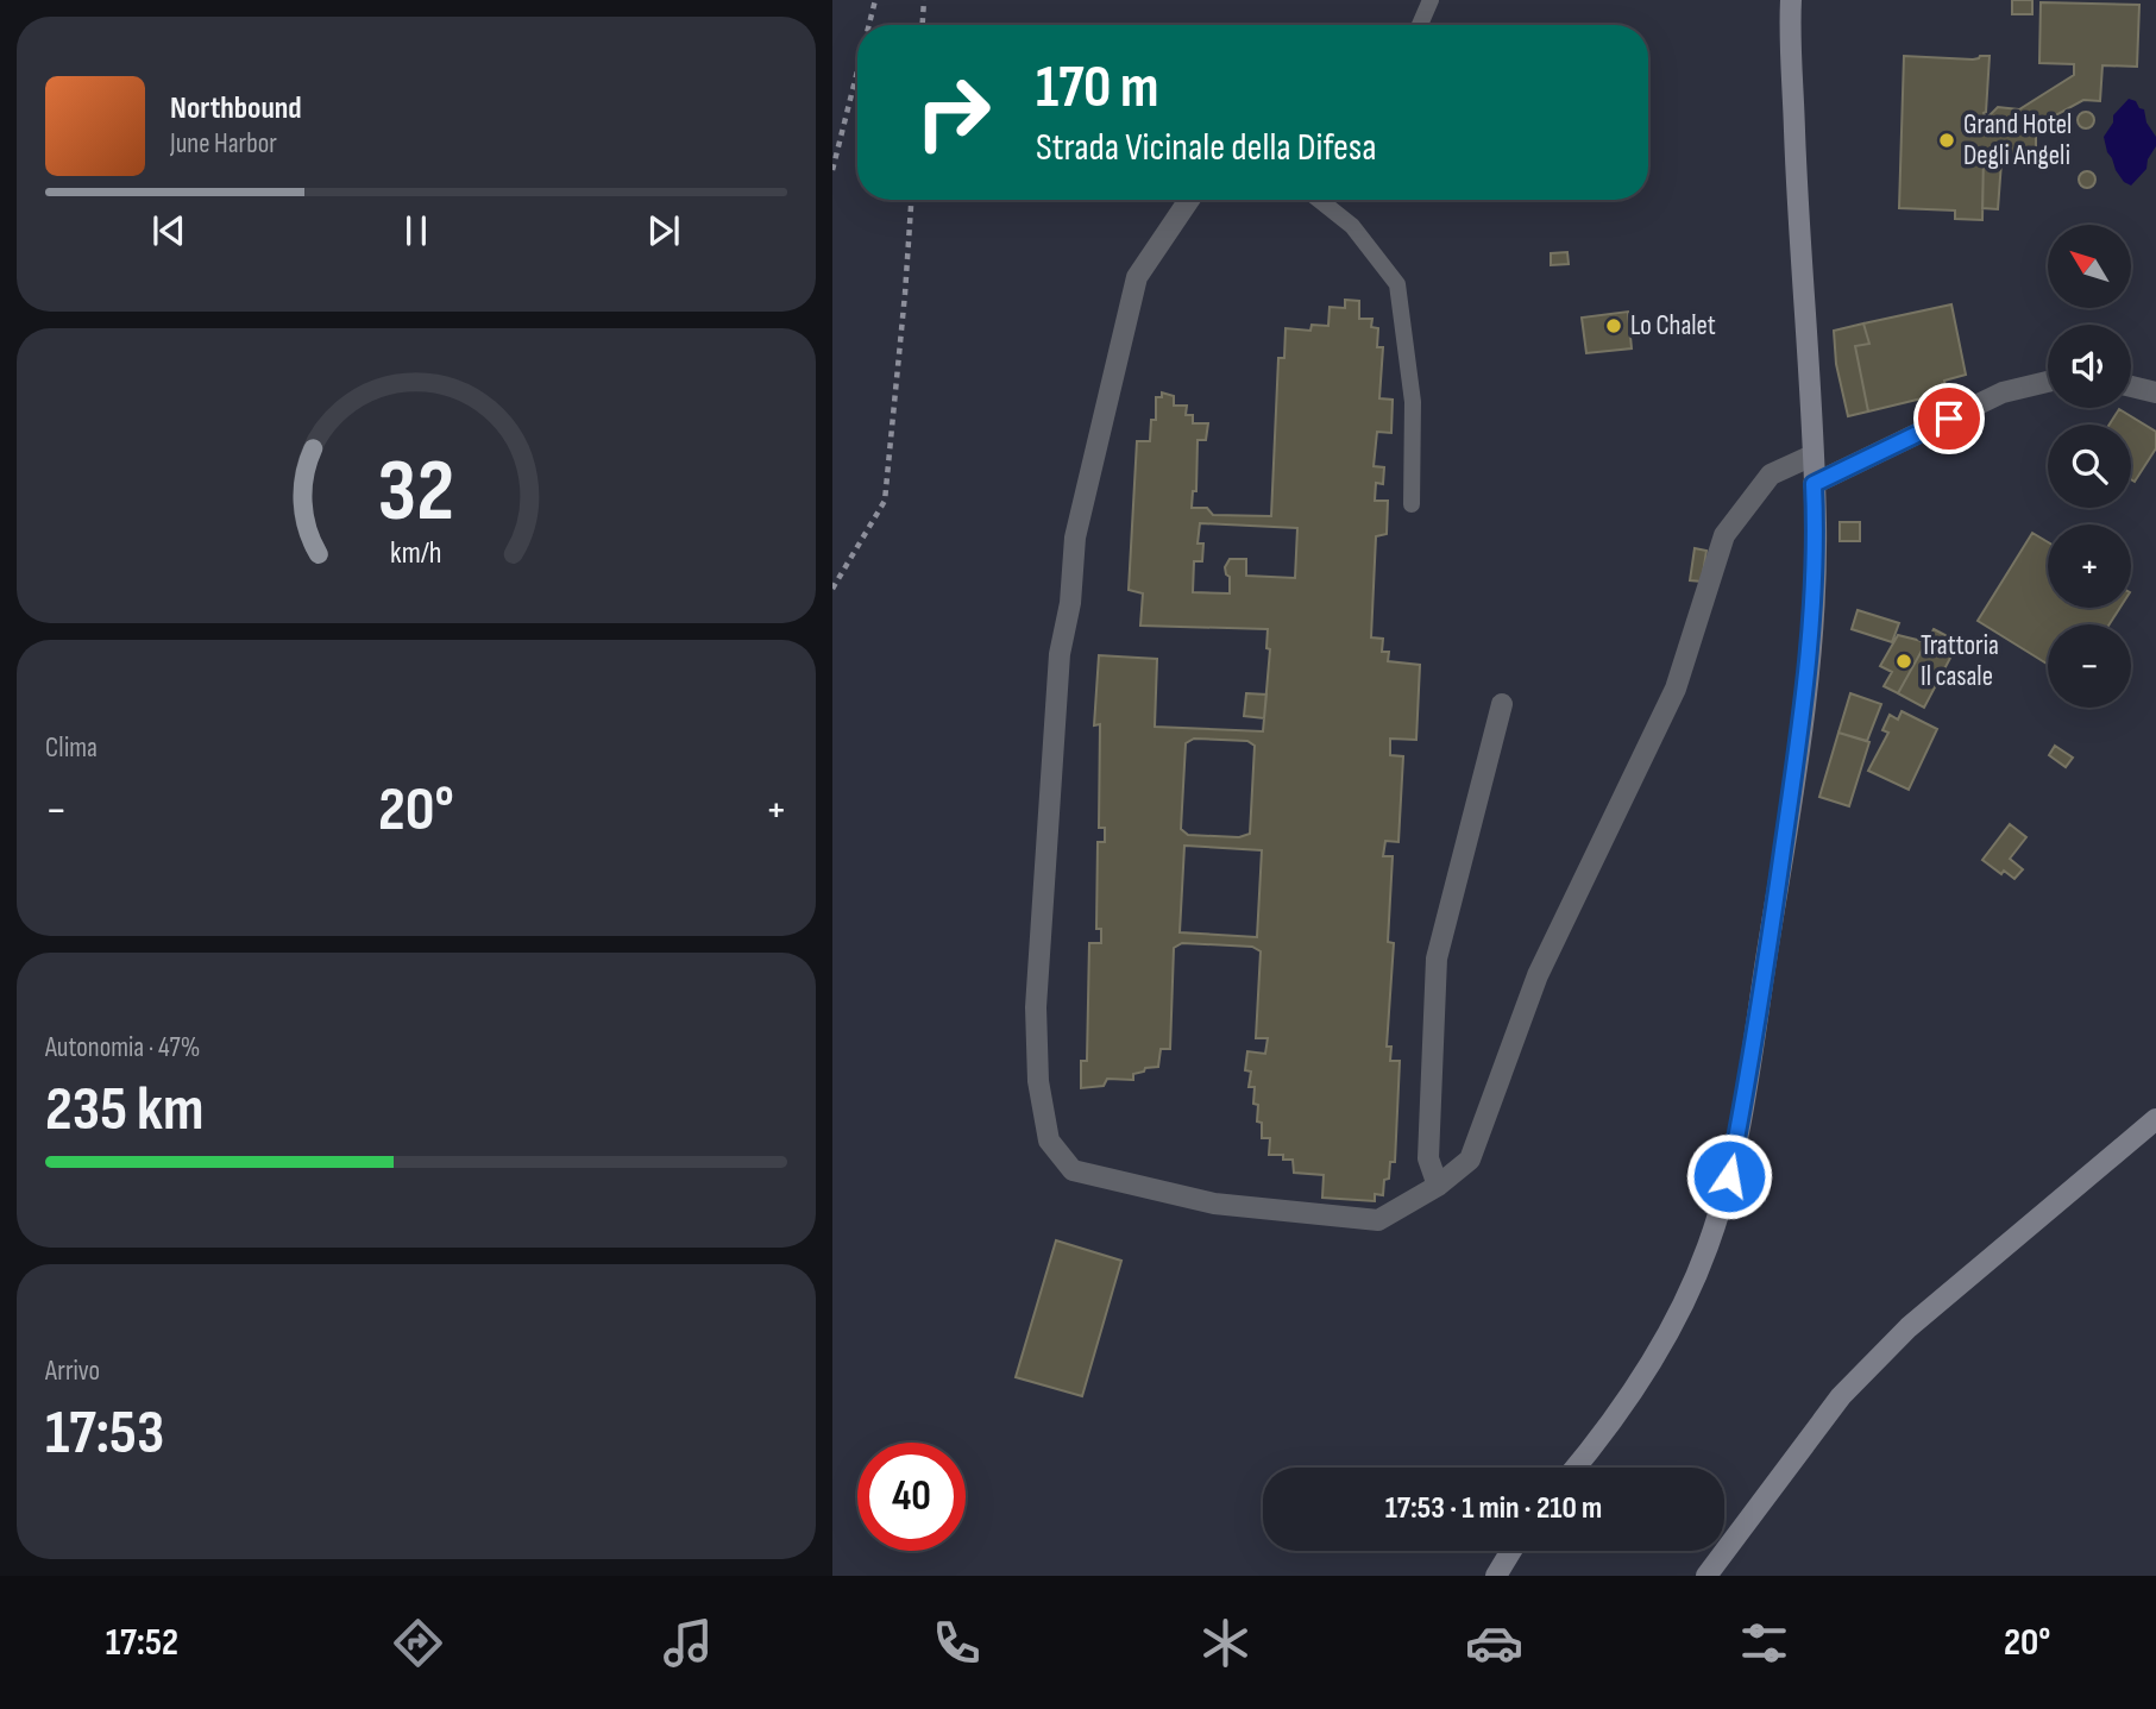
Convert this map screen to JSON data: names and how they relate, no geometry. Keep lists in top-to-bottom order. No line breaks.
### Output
{"places":["Grand Hotel Degli Angeli","Lo Chalet","Trattoria Il casale"],"north":"top left","page":{"turn":["170 m","Strada Vicinale della Difesa"],"song":["Northbound","June Harbor"],"map_buttons":["+","−"],"tile":["Clima",["Autonomia · 47%","235 km"],["Arrivo","17:53"]],"heat":["−","20°","+"],"limit":"40","trip":"17:53 · 1 min · 210 m","tabs":["17:52","20°"],"gauge":["32","km/h"]}}
